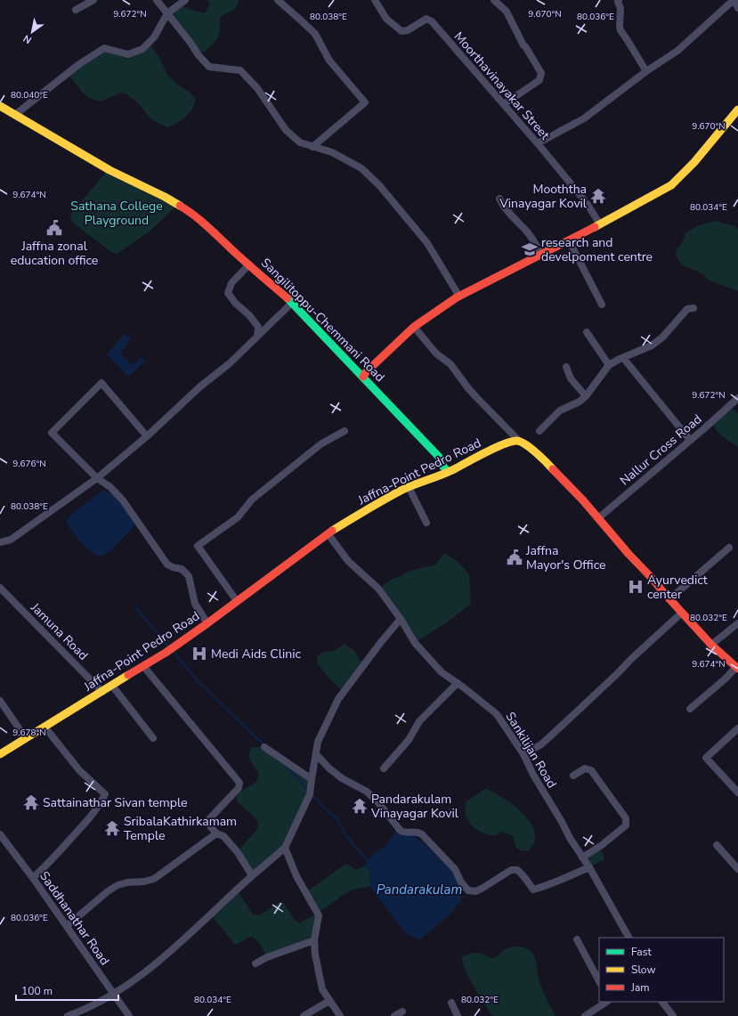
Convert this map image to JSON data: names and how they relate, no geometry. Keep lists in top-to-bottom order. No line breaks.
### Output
{"streets":{"main road":["Sangilitoppu-Chemmani Road","Jaffna-Point Pedro Road"],"street":["Moorthavinayakar Street","Nallur Cross Road","Jamuna Road","Sankilijan Road","Saddhanathar Road"]},"crossings":[["Sangilitoppu-Chemmani Road","Jaffna-Point Pedro Road"],["Jaffna-Point Pedro Road","Jamuna Road"],["Jaffna-Point Pedro Road","Sankilijan Road"]],"water":["Pandarakulam"],"parks":["Sathana College Playground"],"places":{"temple":["Mooththa Vinayagar Kovil","Sattainathar Sivan temple","Pandarakulam Vinayagar Kovil","SribalaKathirkamam Temple"],"public building":["Jaffna zonal education office","Jaffna Mayor's Office"],"school or university":["research and develpoment centre"],"hospital":["Ayurvedict center","Medi Aids Clinic"]},"legend":["Fast","Slow","Jam"],"scale_bar":"100 m","north":"bottom left","coordinates":["9.672°N","9.670°N","80.038°E","80.036°E","80.040°E","9.674°N","80.034°E","9.676°N","80.032°E","9.678°N"]}
